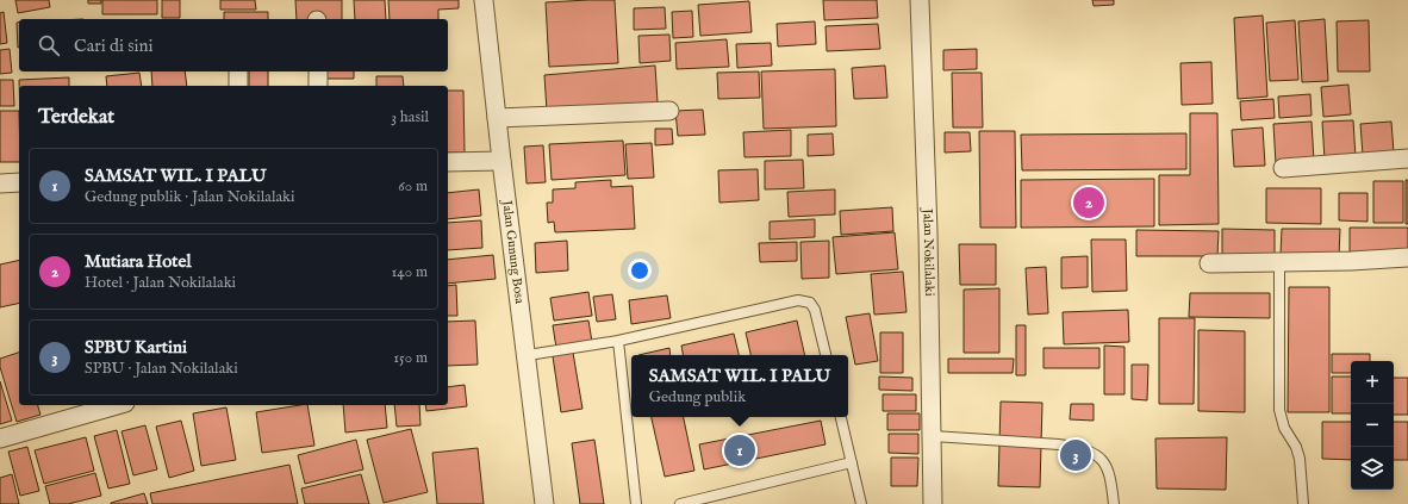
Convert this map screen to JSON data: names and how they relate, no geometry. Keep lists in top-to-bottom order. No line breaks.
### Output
{"streets":{"street":["Jalan Nokilalaki","Jalan Gunung Bosa"]},"page":{"search":"Cari di sini","heading":["Terdekat","3 hasil"],"list":[{"mark":"1","name":"SAMSAT WIL. I PALU","note":"Gedung publik · Jalan Nokilalaki","value":"60 m"},{"mark":"2","name":"Mutiara Hotel","note":"Hotel · Jalan Nokilalaki","value":"140 m"},{"mark":"3","name":"SPBU Kartini","note":"SPBU · Jalan Nokilalaki","value":"150 m"}],"pins":["2","1","3"],"popup":["SAMSAT WIL. I PALU","Gedung publik"],"map_buttons":["+","−"]}}
